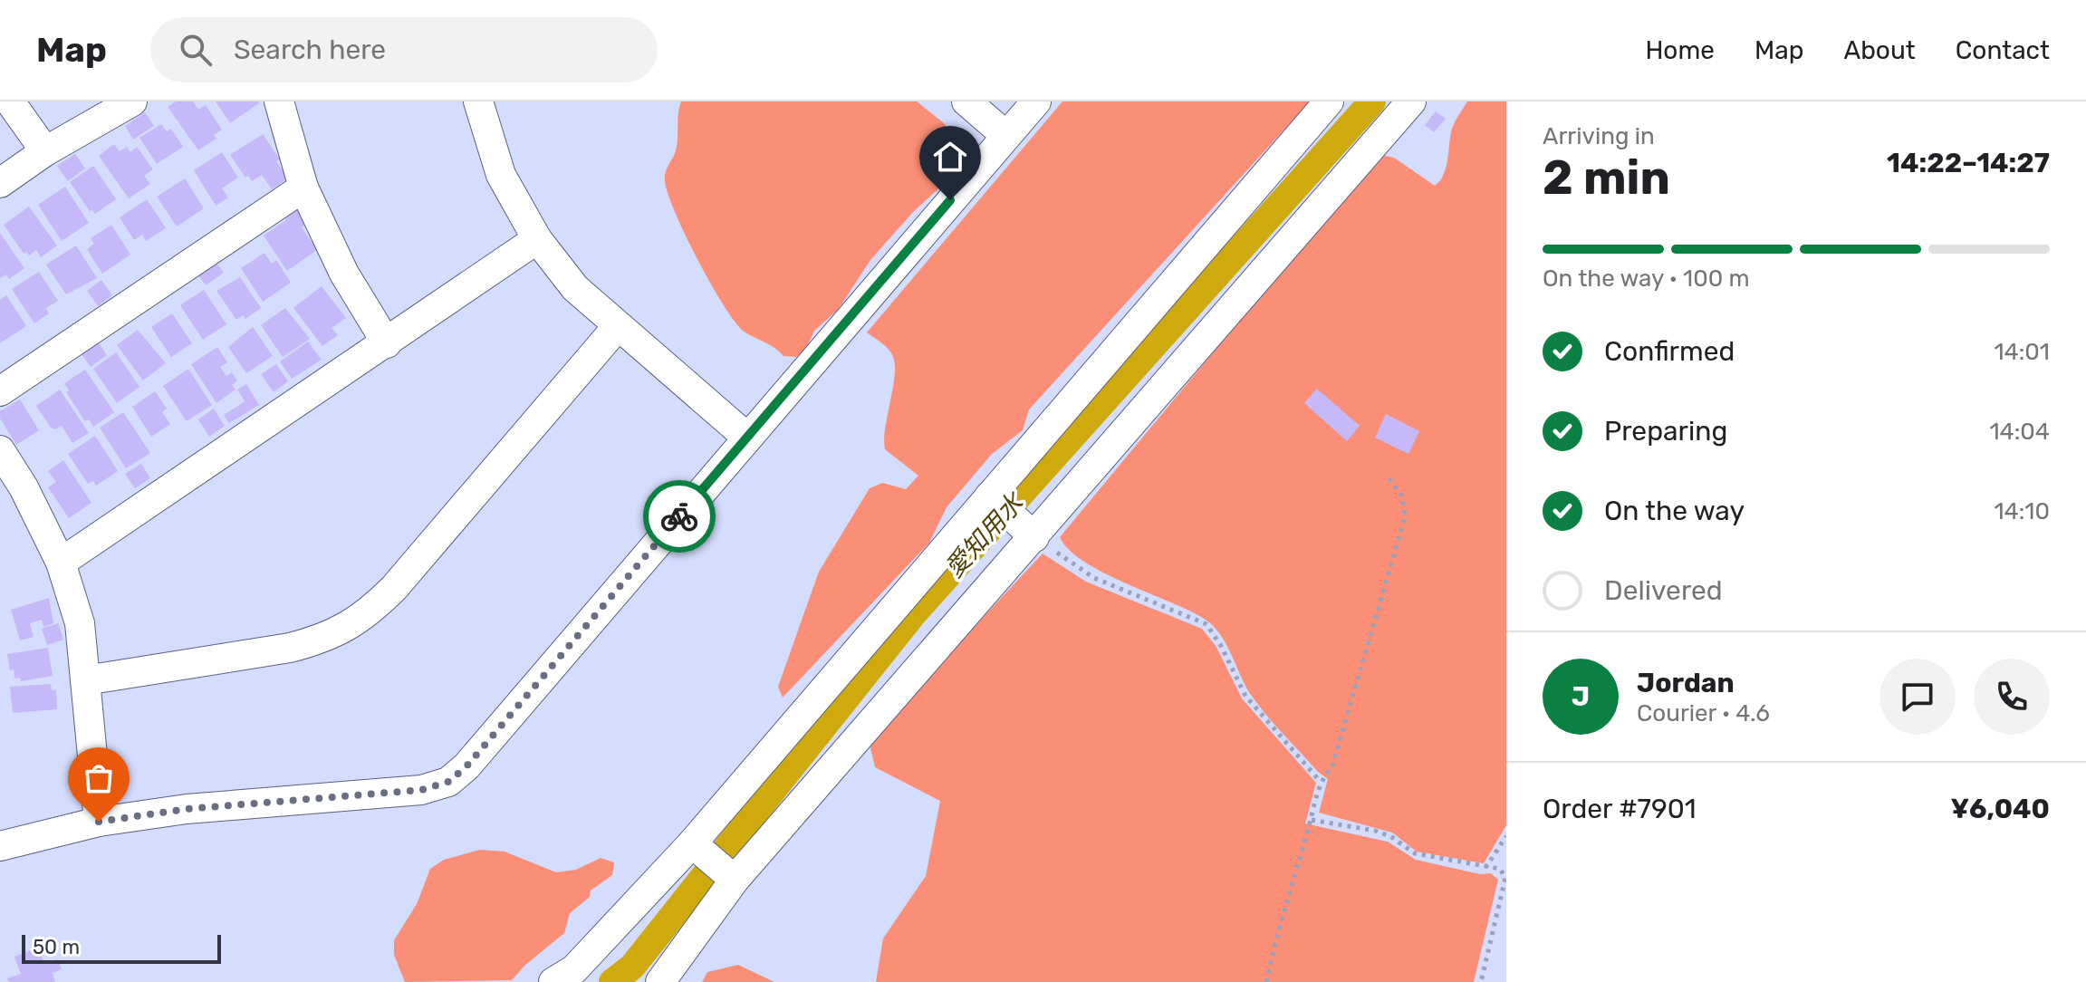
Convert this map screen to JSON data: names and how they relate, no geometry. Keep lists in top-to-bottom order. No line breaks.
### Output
{"water":["愛知用水"],"scale_bar":"50 m","page":{"header":"Map","search":"Search here","nav":["Home","Map","About","Contact"],"heading":["2 min","Arriving in","14:22–14:27"],"panel":["Jordan","Courier · 4.6","Order #7901","¥6,040"],"bar":"On the way · 100 m","list":[["Confirmed","14:01"],["Preparing","14:04"],["On the way","14:10"],"Delivered"],"round":"J","scale":"50 m"}}
